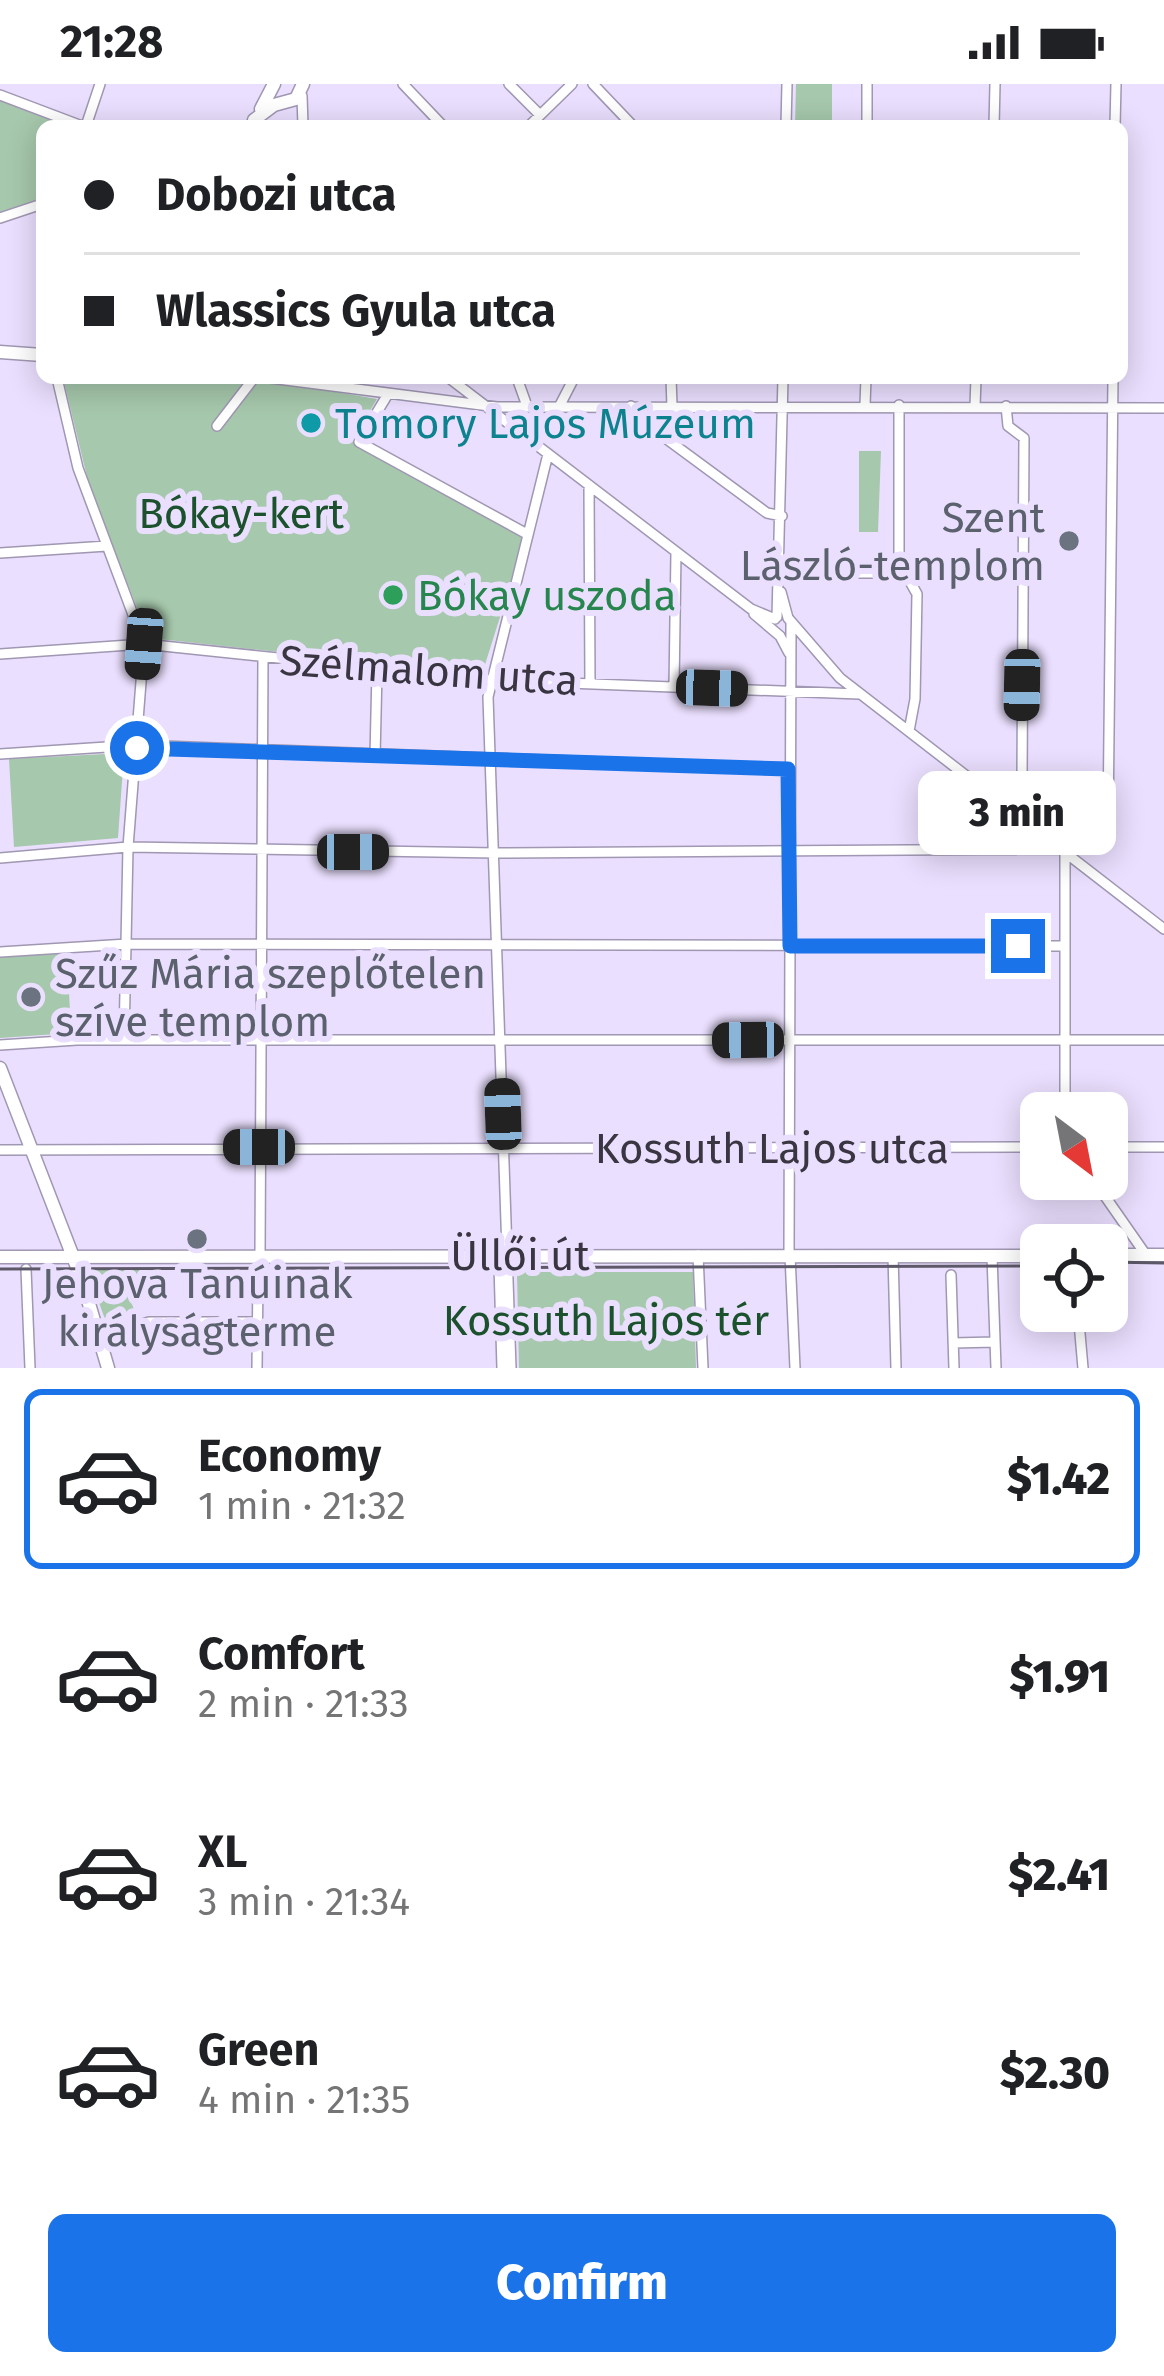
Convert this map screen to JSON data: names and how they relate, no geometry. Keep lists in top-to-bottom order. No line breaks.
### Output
{"streets":{"main road":["Üllői út"],"street":["Szélmalom utca","Kossuth Lajos utca"]},"parks":["Bókay-kert","Kossuth Lajos tér"],"places":["Tomory Lajos Múzeum","Szent László-templom","Bókay uszoda","Szűz Mária szeplőtelen szíve templom","Jehova Tanúinak királyságterme"],"north":"bottom right","page":{"status":"21:28","banner":["Dobozi utca","Wlassics Gyula utca"],"bubble":"3 min","list":[{"name":"Economy","note":"1 min · 21:32","value":"$1.42"},{"name":"Comfort","note":"2 min · 21:33","value":"$1.91"},{"name":"XL","note":"3 min · 21:34","value":"$2.41"},{"name":"Green","note":"4 min · 21:35","value":"$2.30"}],"buttons":"Confirm"}}
